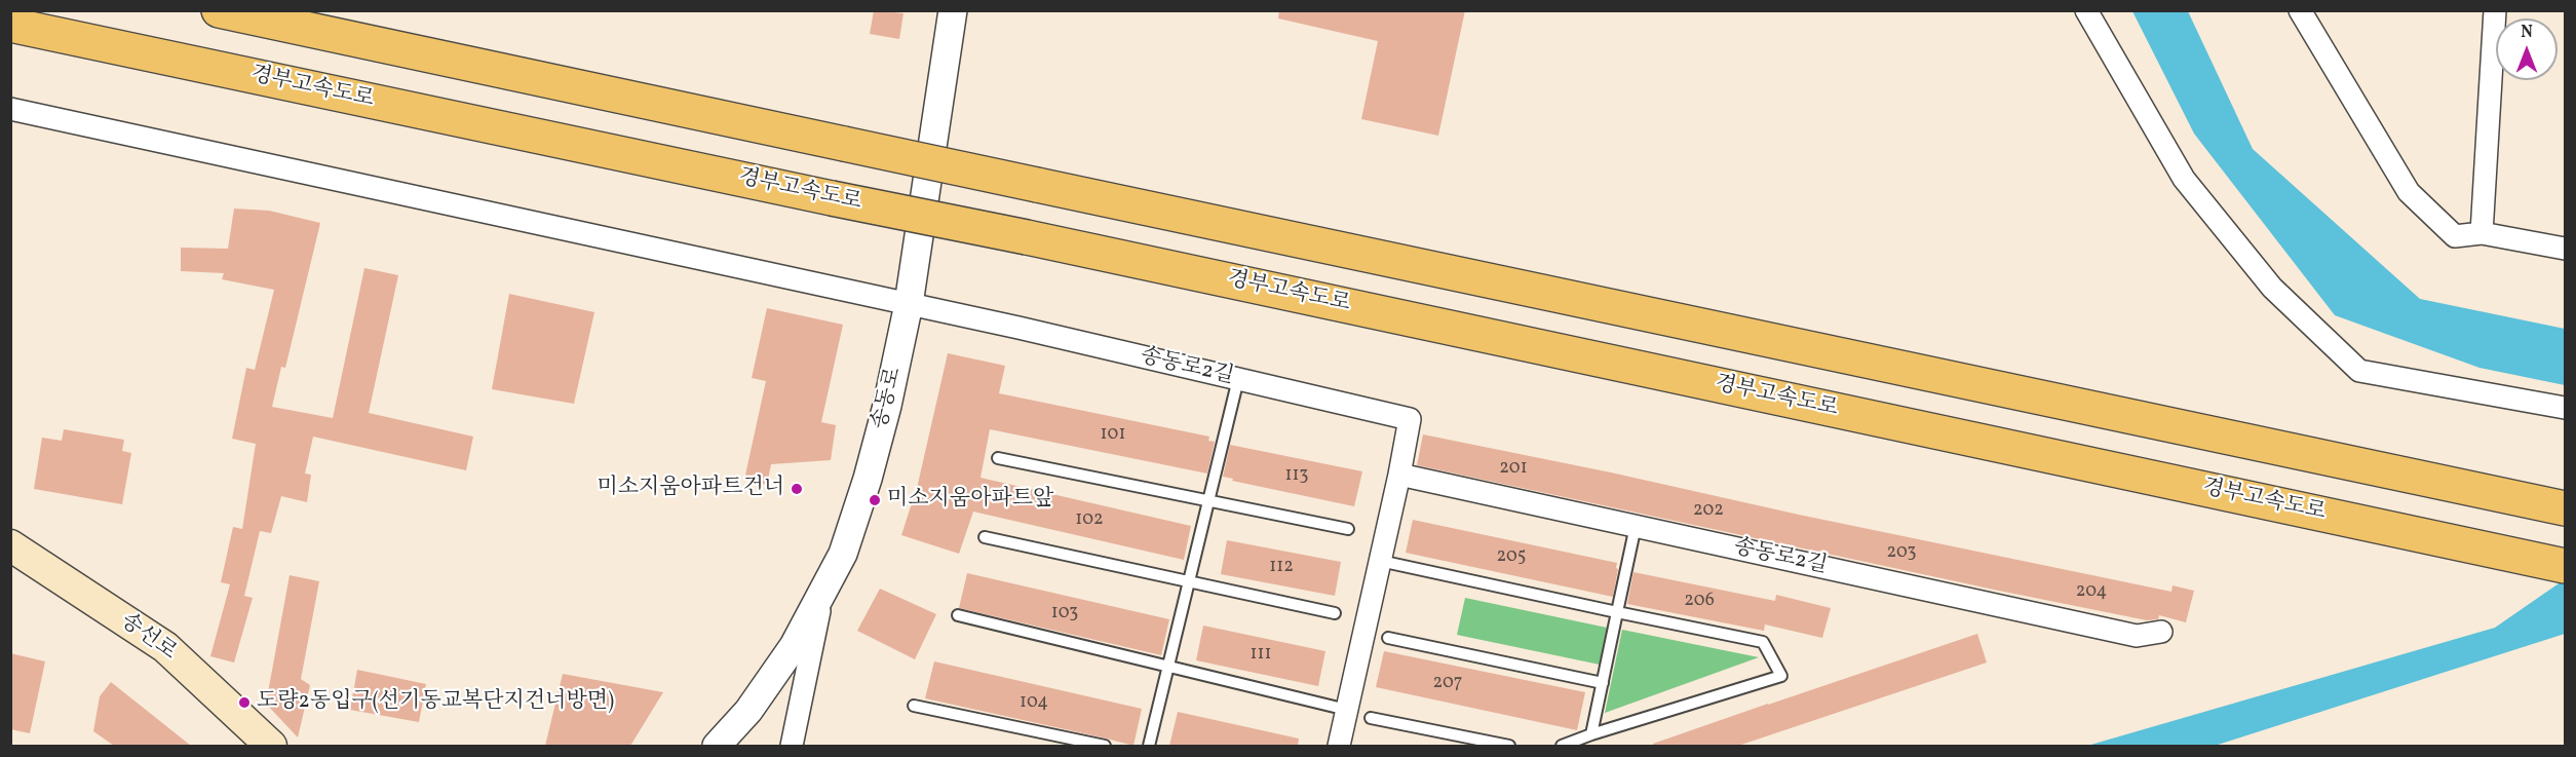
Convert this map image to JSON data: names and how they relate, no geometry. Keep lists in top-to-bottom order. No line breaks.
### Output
{"streets":{"highway":["경부고속도로"],"main road":["송선로"],"street":["송동로2길","송동로"]},"crossings":[["송동로2길","송동로"]],"places":["미소지움아파트건너","미소지움아파트앞","도량2동입구(선기동교복단지건너방면)"],"house_numbers":["101","201","113","202","102","203","205","112","204","206","103","111","207","104"],"north":"top"}
